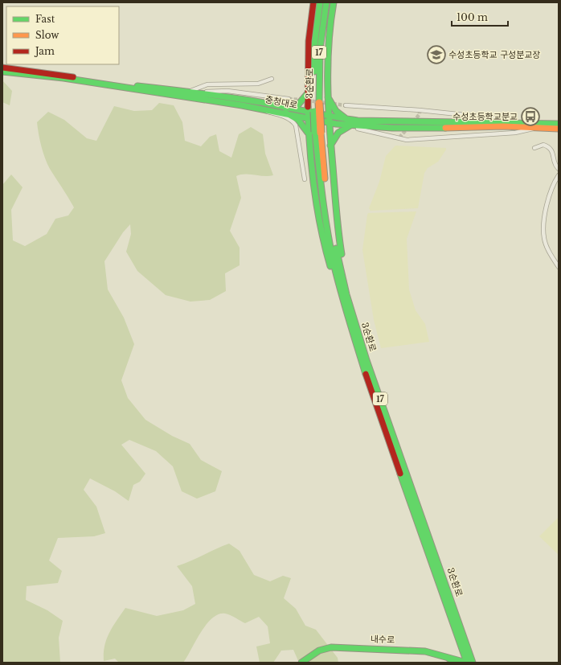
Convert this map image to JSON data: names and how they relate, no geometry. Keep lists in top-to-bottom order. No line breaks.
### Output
{"streets":{"main road":["17","3순환로","충청대로","내수로"]},"crossings":[["3순환로","내수로"]],"places":{"school or university":["수성초등학교 구성분교장"],"bus stop":["수성초등학교분교"]},"legend":["Fast","Slow","Jam"],"scale_bar":"100 m"}
